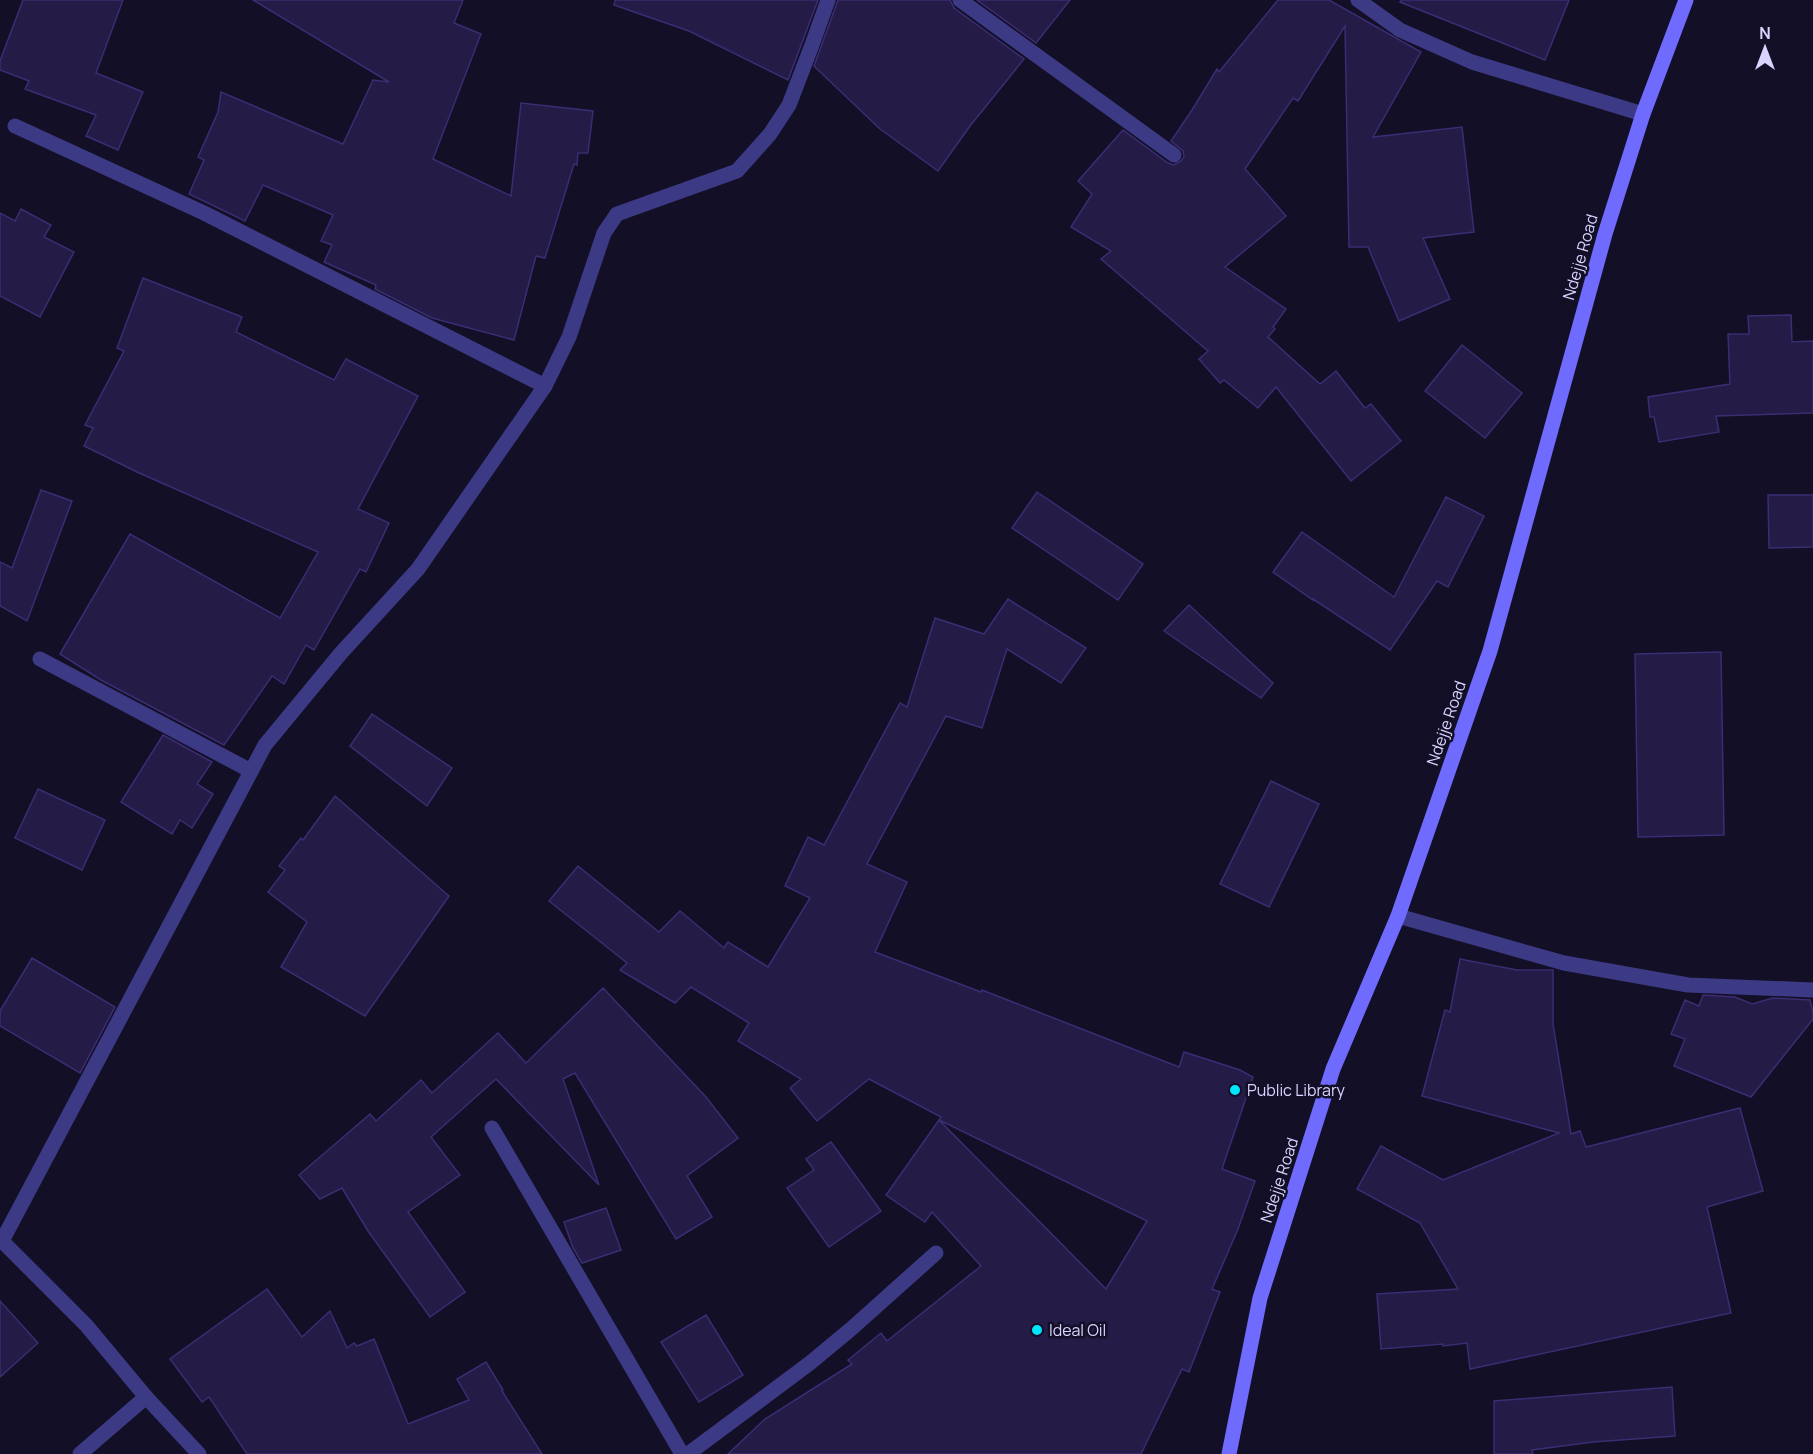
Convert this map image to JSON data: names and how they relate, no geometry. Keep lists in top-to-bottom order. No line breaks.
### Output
{"streets":{"street":["Ndejje Road"]},"places":["Public Library","Ideal Oil"],"north":"top"}
